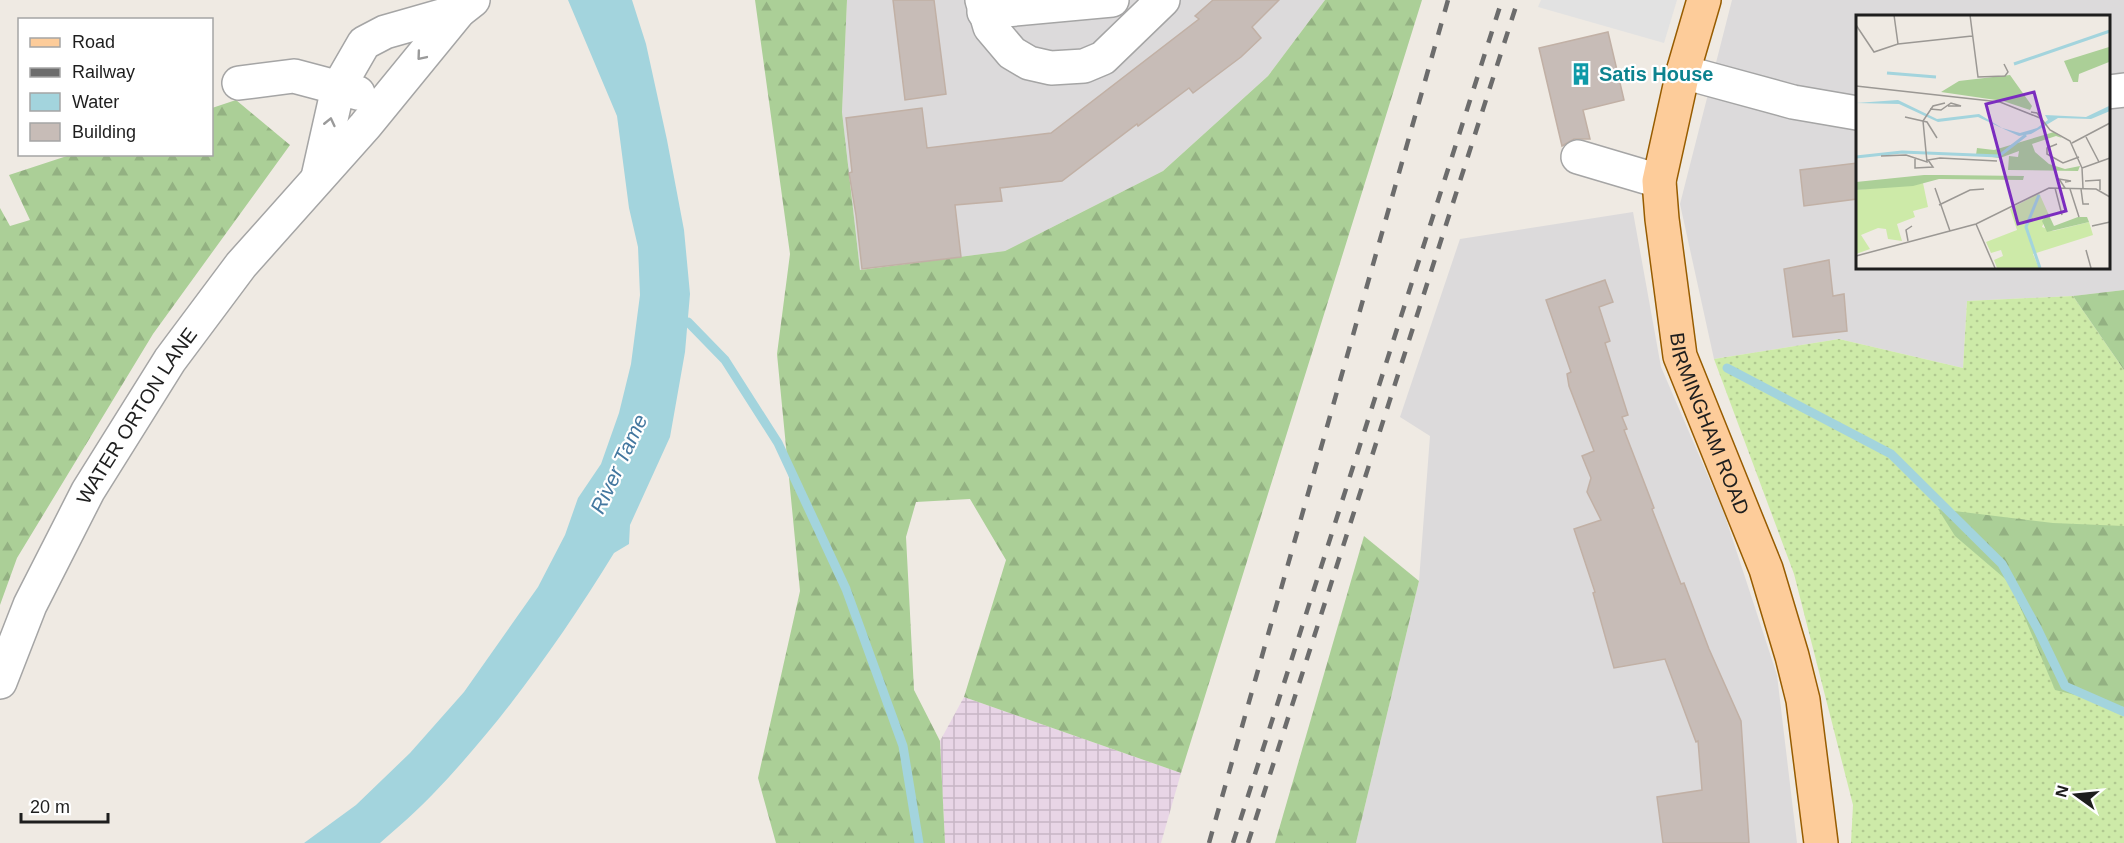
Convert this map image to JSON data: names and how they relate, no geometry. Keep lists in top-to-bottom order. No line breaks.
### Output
{"streets":{"main road":["BIRMINGHAM ROAD"],"street":["WATER ORTON LANE"]},"water":["River Tame"],"places":{"building":["Satis House"]},"legend":["Road","Railway","Water","Building"],"scale_bar":"20 m","north":"left"}
